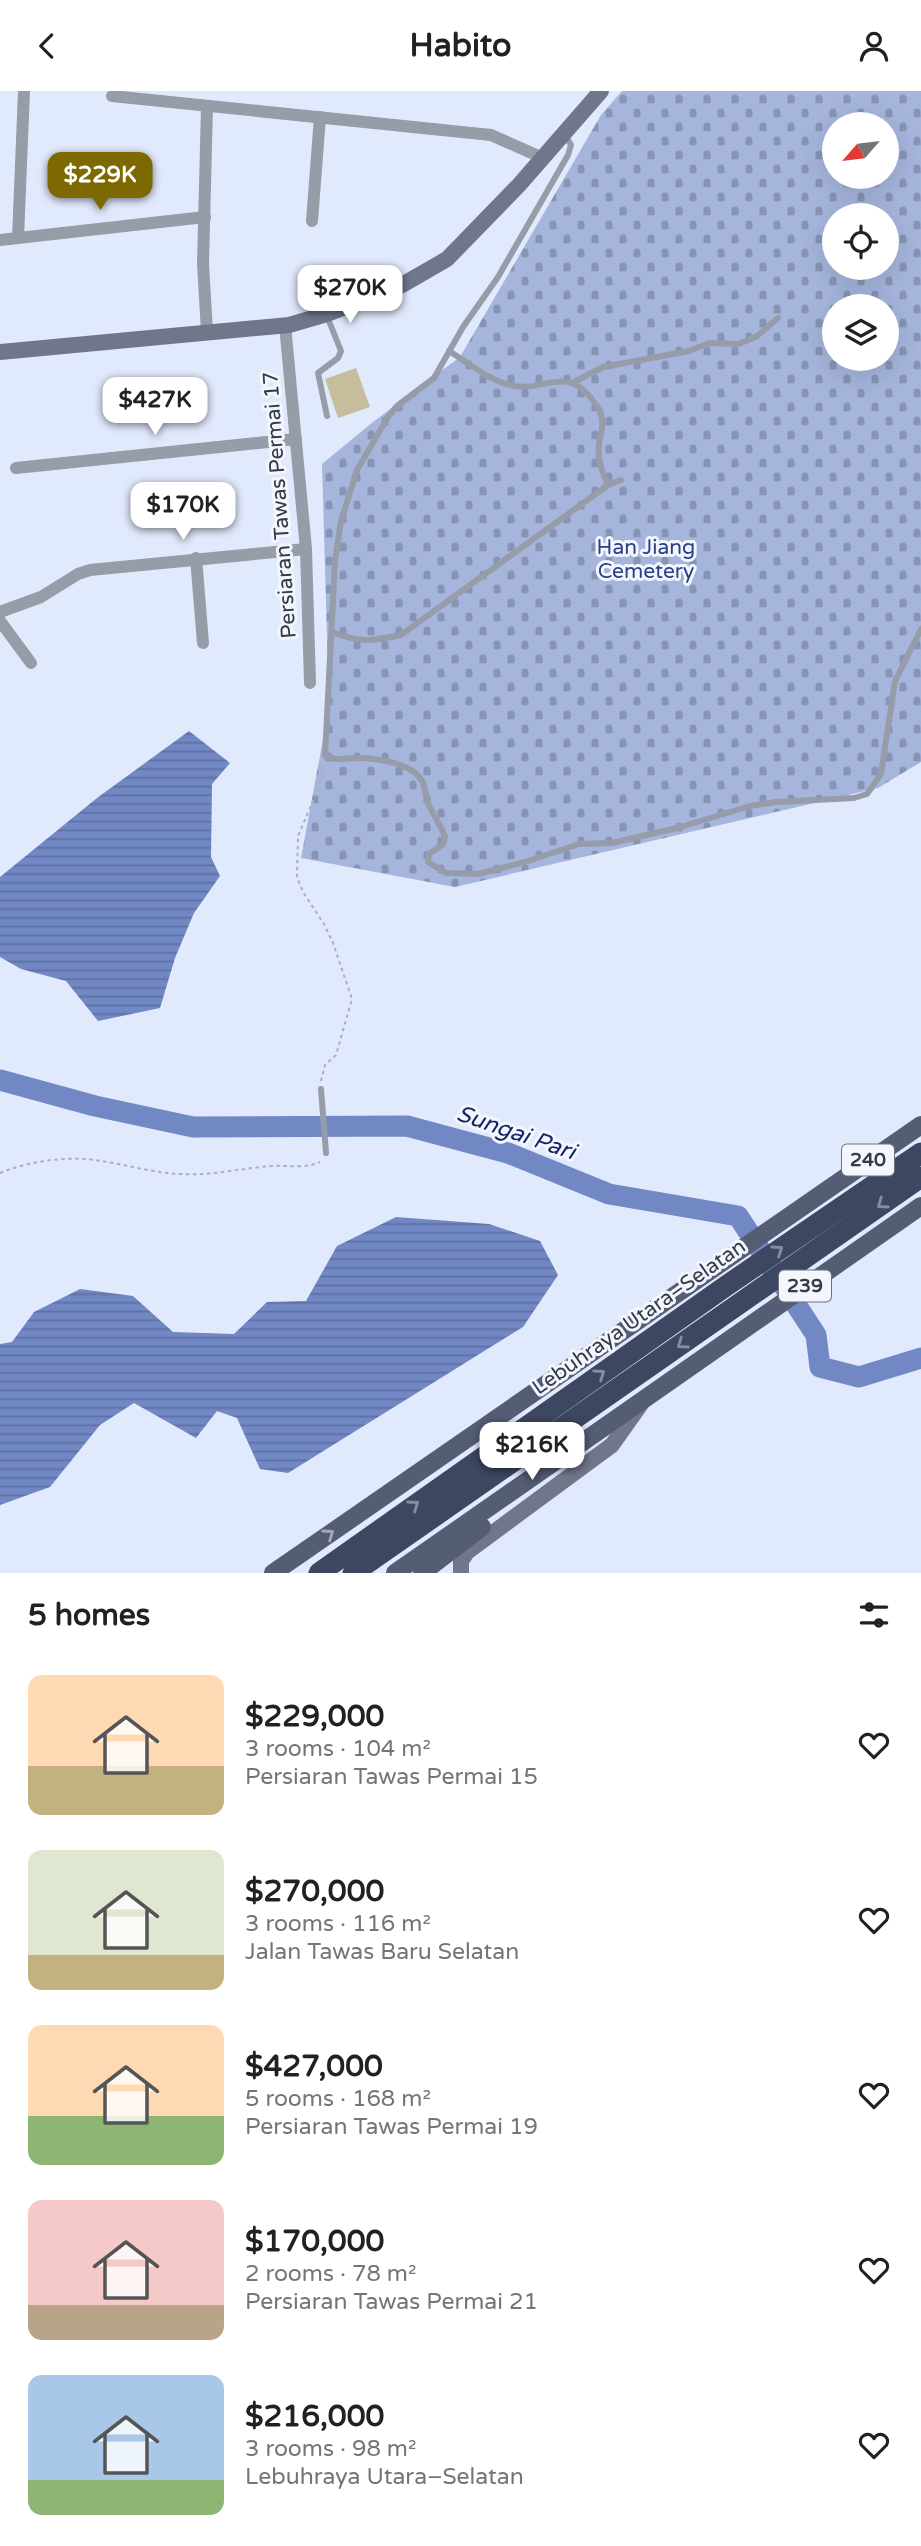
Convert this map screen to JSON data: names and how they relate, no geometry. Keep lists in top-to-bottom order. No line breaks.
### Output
{"streets":{"highway":["Lebuhraya Utara–Selatan"],"main road":["240","239"],"street":["Persiaran Tawas Permai 17"]},"water":["Sungai Pari"],"parks":["Han Jiang Cemetery"],"north":"bottom left","page":{"header":"Habito","price":["$229K","$270K","$427K","$170K","$216K"],"heading":"5 homes","list":[{"name":"$229,000","note":"3 rooms · 104 m² · Persiaran Tawas Permai 15"},{"name":"$270,000","note":"3 rooms · 116 m² · Jalan Tawas Baru Selatan"},{"name":"$427,000","note":"5 rooms · 168 m² · Persiaran Tawas Permai 19"},{"name":"$170,000","note":"2 rooms · 78 m² · Persiaran Tawas Permai 21"},{"name":"$216,000","note":"3 rooms · 98 m² · Lebuhraya Utara–Selatan"}]}}
